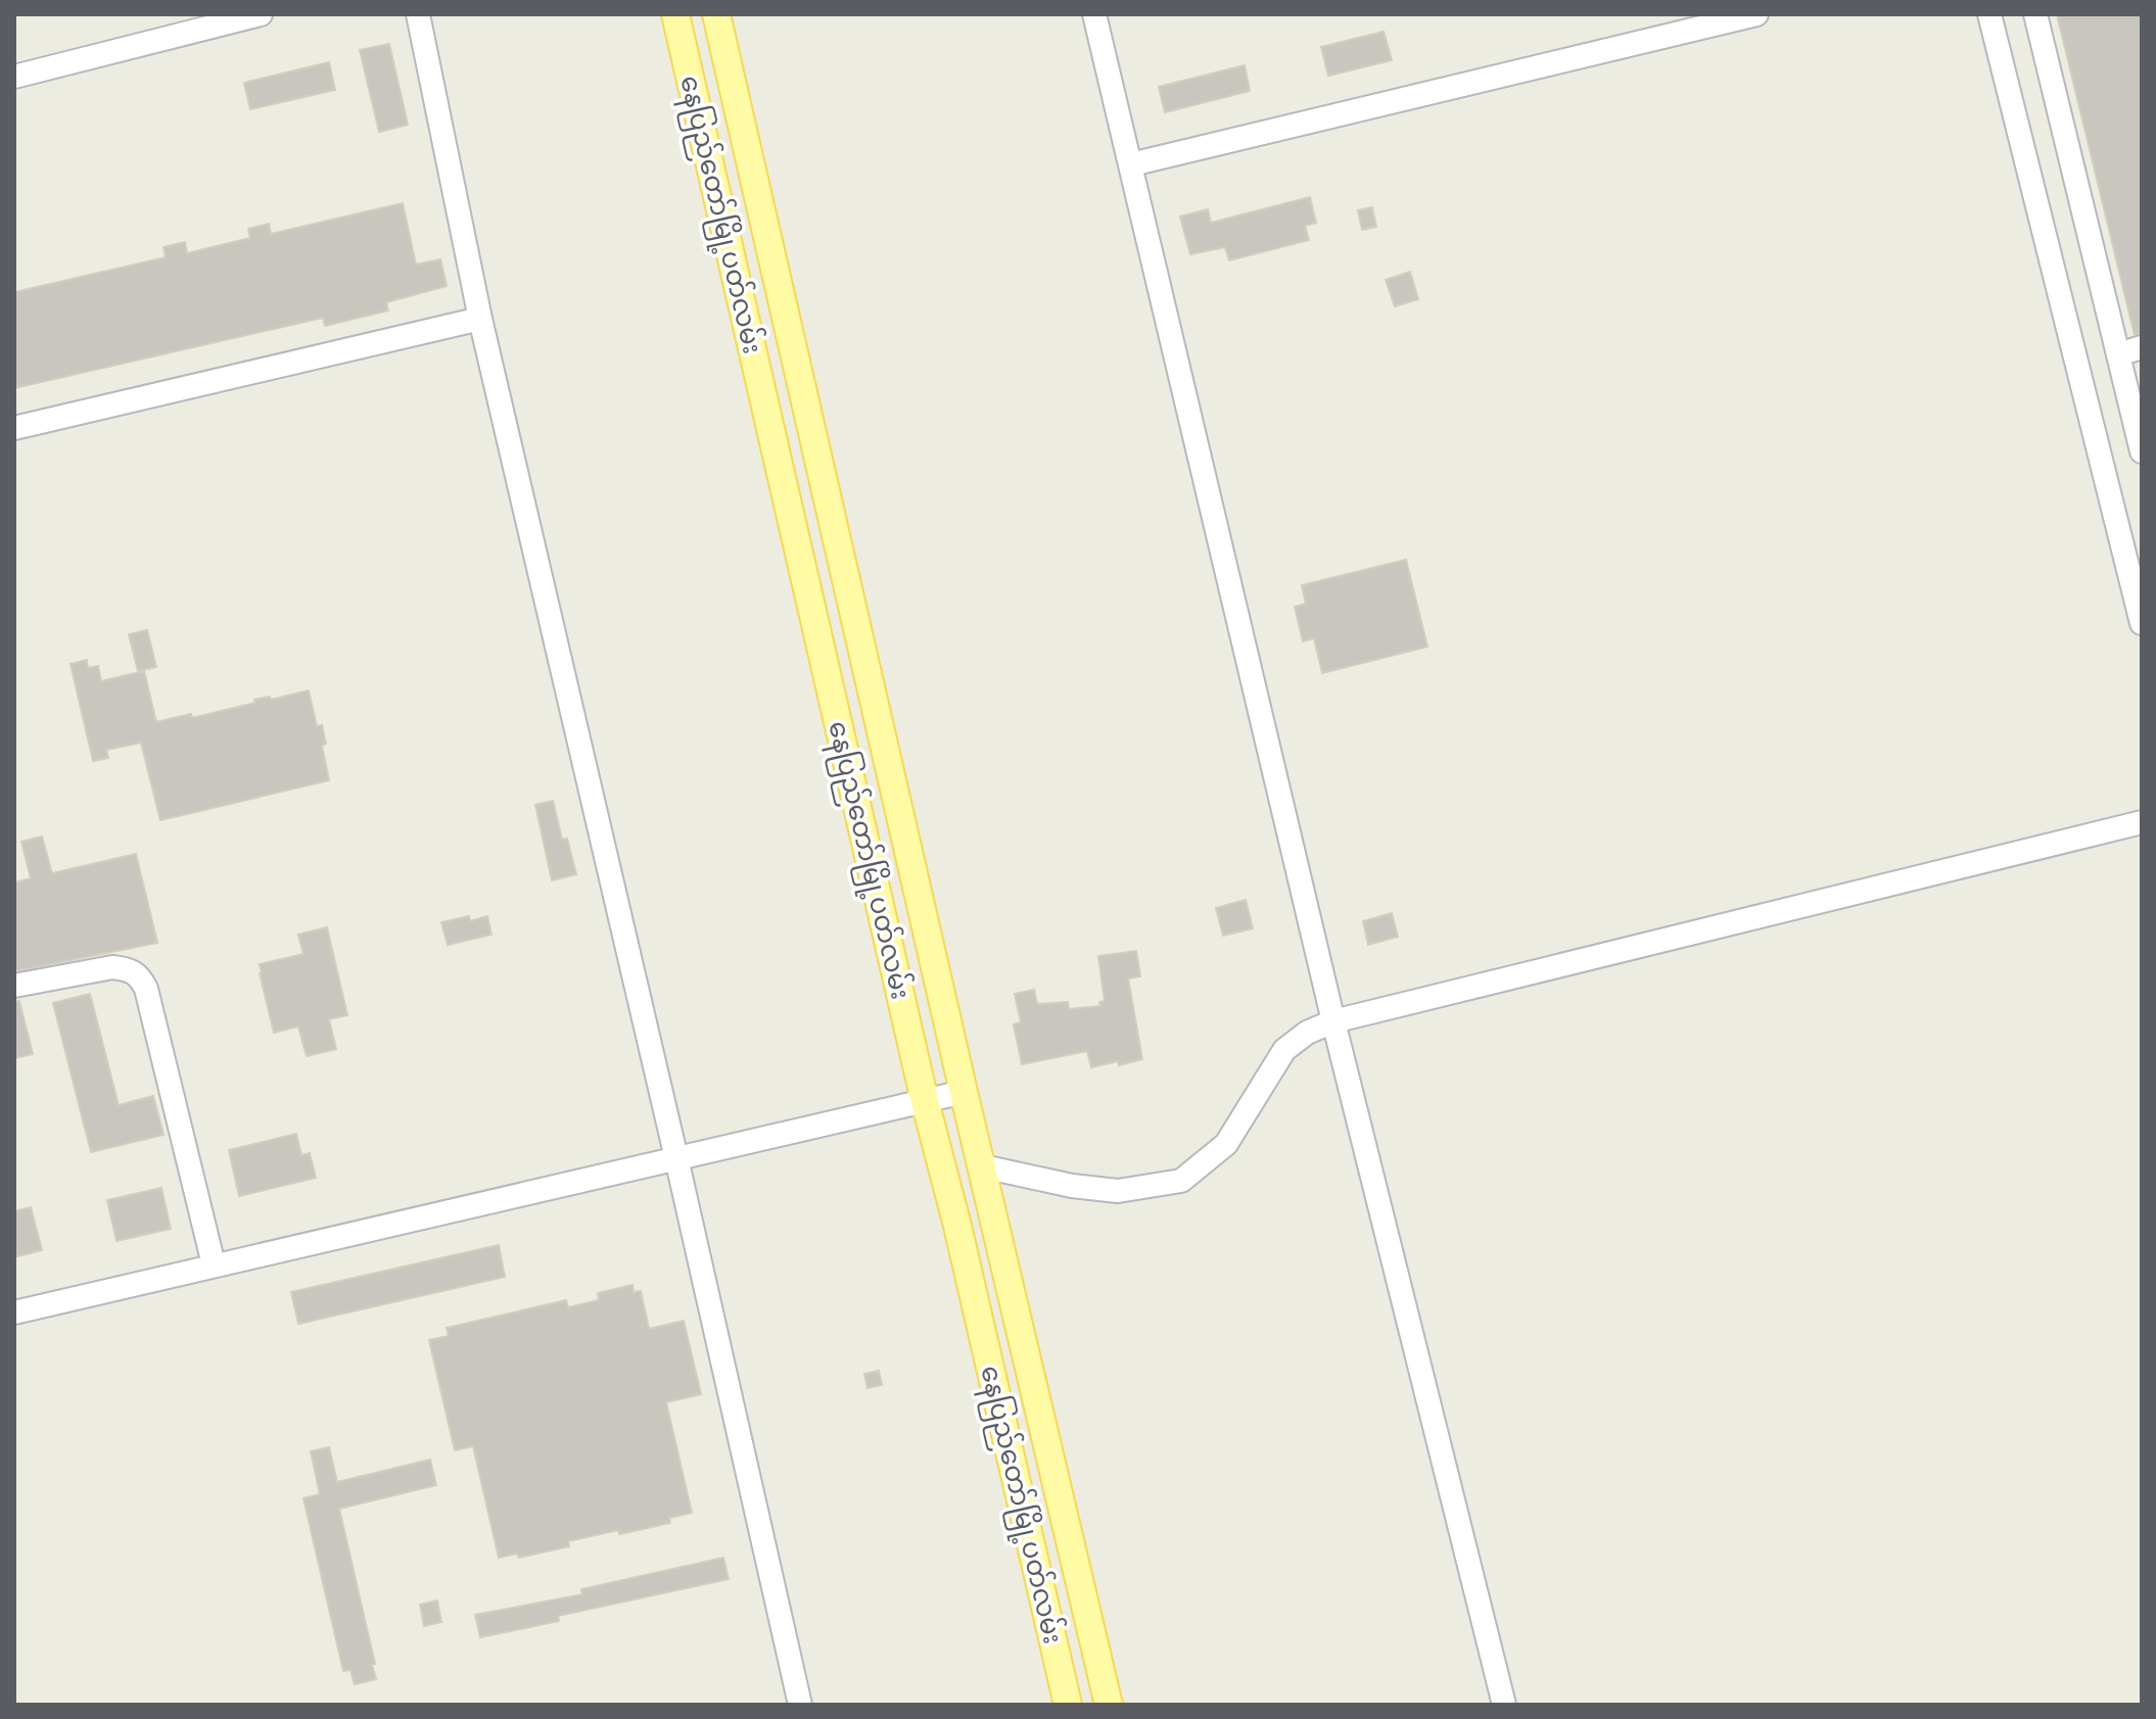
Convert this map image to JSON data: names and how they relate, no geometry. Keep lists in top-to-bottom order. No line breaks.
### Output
{"streets":{"main road":["နေပြည်တော်မြို့ပတ်လမ်း"]}}
